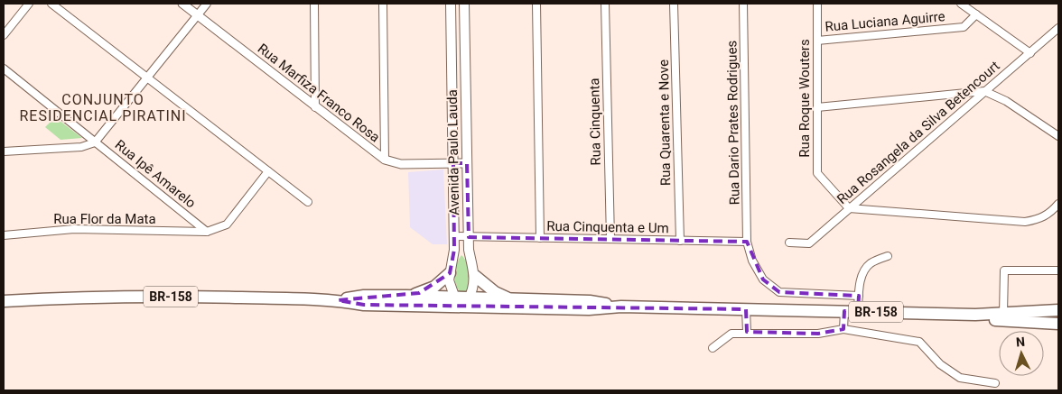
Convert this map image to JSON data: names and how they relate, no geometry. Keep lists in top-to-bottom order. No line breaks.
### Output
{"streets":{"highway":["BR-158"],"main road":["Avenida Paulo Lauda"],"street":["Rua Luciana Aguirre","Rua Marfiza Franco Rosa","Rua Roque Wouters","Rua Cinquenta","Rua Quarenta e Nove","Rua Dario Prates Rodrigues","Rua Rosangela da Silva Betencourt","Rua Ipê Amarelo","Rua Flor da Mata","Rua Cinquenta e Um"]},"crossings":[["Rua Luciana Aguirre","Rua Roque Wouters"],["Rua Marfiza Franco Rosa","Avenida Paulo Lauda"],["Rua Roque Wouters","Rua Rosangela da Silva Betencourt"],["Rua Cinquenta","Rua Cinquenta e Um"],["Rua Quarenta e Nove","Rua Cinquenta e Um"],["Rua Dario Prates Rodrigues","Rua Cinquenta e Um"],["Avenida Paulo Lauda","Rua Cinquenta e Um"],["Avenida Paulo Lauda","BR-158"],["Rua Ipê Amarelo","Rua Flor da Mata"]],"districts":["CONJUNTO RESIDENCIAL PIRATINI"],"north":"top"}
